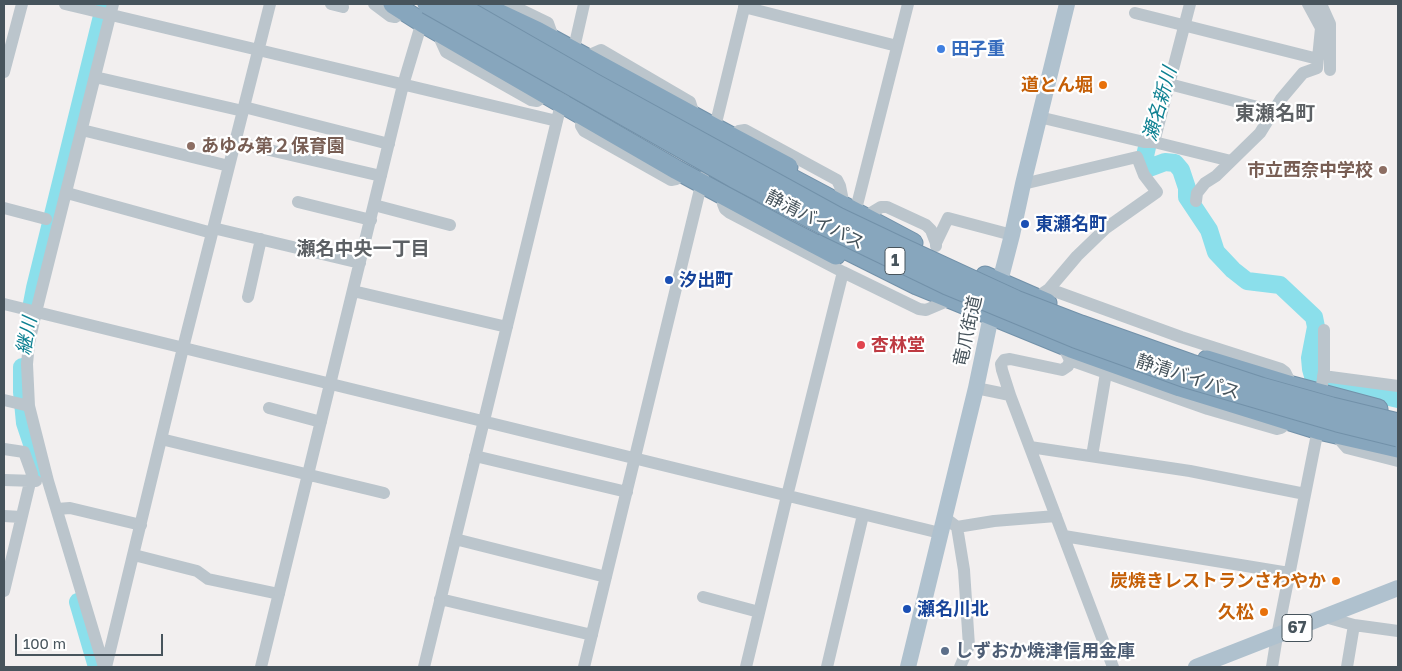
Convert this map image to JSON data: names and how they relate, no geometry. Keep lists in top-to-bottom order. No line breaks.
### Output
{"streets":{"highway":["静清バイパス","1"],"main road":["竜爪街道","67"]},"crossings":[["静清バイパス","1"],["1","竜爪街道"]],"districts":["東瀬名町","瀬名中央一丁目"],"water":["瀬名新川","継川"],"places":["田子重","道とん堀","あゆみ第２保育園","市立西奈中学校","東瀬名町","汐出町","杏林堂","炭焼きレストランさわやか","瀬名川北","久松","しずおか焼津信用金庫"],"scale_bar":"100 m"}
